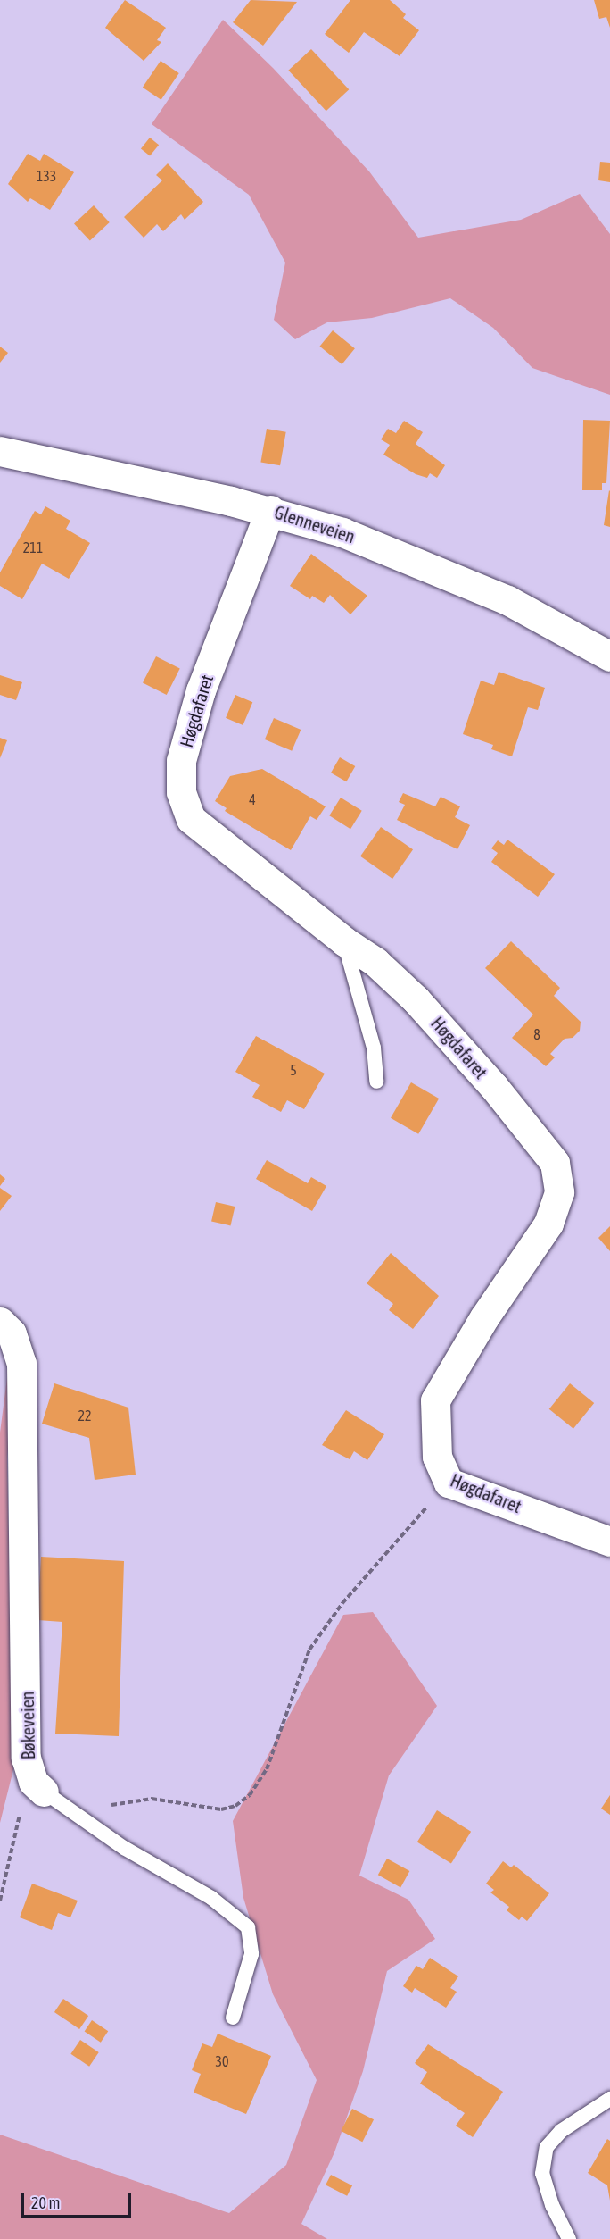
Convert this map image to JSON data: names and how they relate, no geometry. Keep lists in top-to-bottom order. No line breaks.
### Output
{"streets":{"street":["Glenneveien","Høgdafaret","Bøkeveien"]},"crossings":[["Glenneveien","Høgdafaret"]],"house_numbers":["133","211","4","8","5","22","30"],"scale_bar":"20 m"}
